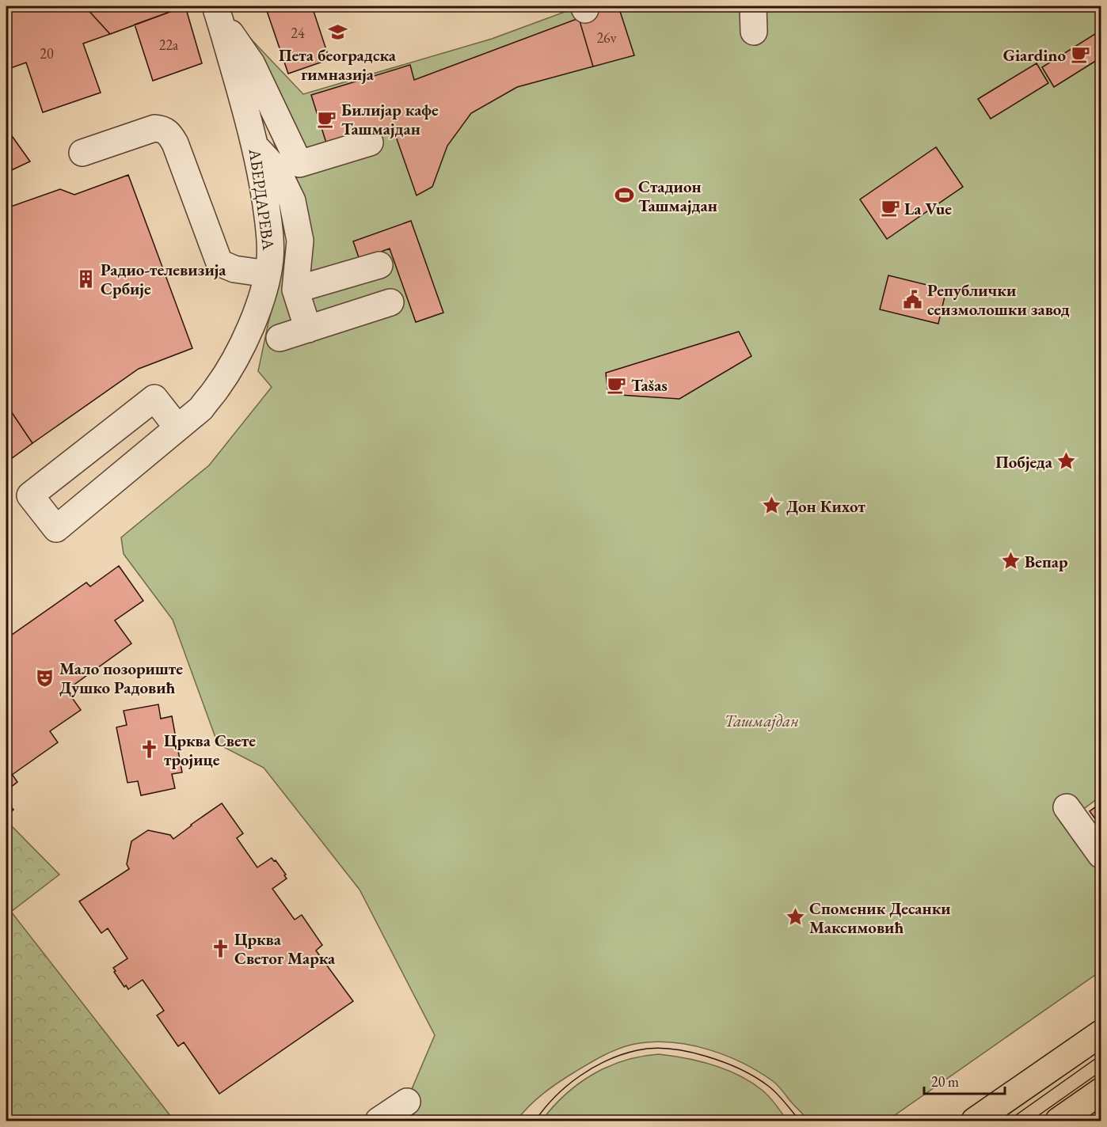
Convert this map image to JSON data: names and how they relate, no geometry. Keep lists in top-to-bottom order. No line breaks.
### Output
{"streets":{"street":["АБЕРДАРЕВА"]},"parks":["Ташмајдан"],"places":{"school or university":["Пета београдска гимназија"],"cafe":["Giardino","Билијар кафе Ташмајдан","La Vue","Tašas"],"sports":["Стадион Ташмајдан"],"building":["Радио-телевизија Србије"],"public building":["Републички сеизмолошки завод"],"place":["Побједа","Дон Кихот","Вепар","Споменик Десанки Максимовић"],"theatre":["Мало позориште Душко Радовић"],"church":["Црква Свете тројице","Црква Светог Марка"]},"house_numbers":["24","26v","22a","20"],"scale_bar":"20 m"}
